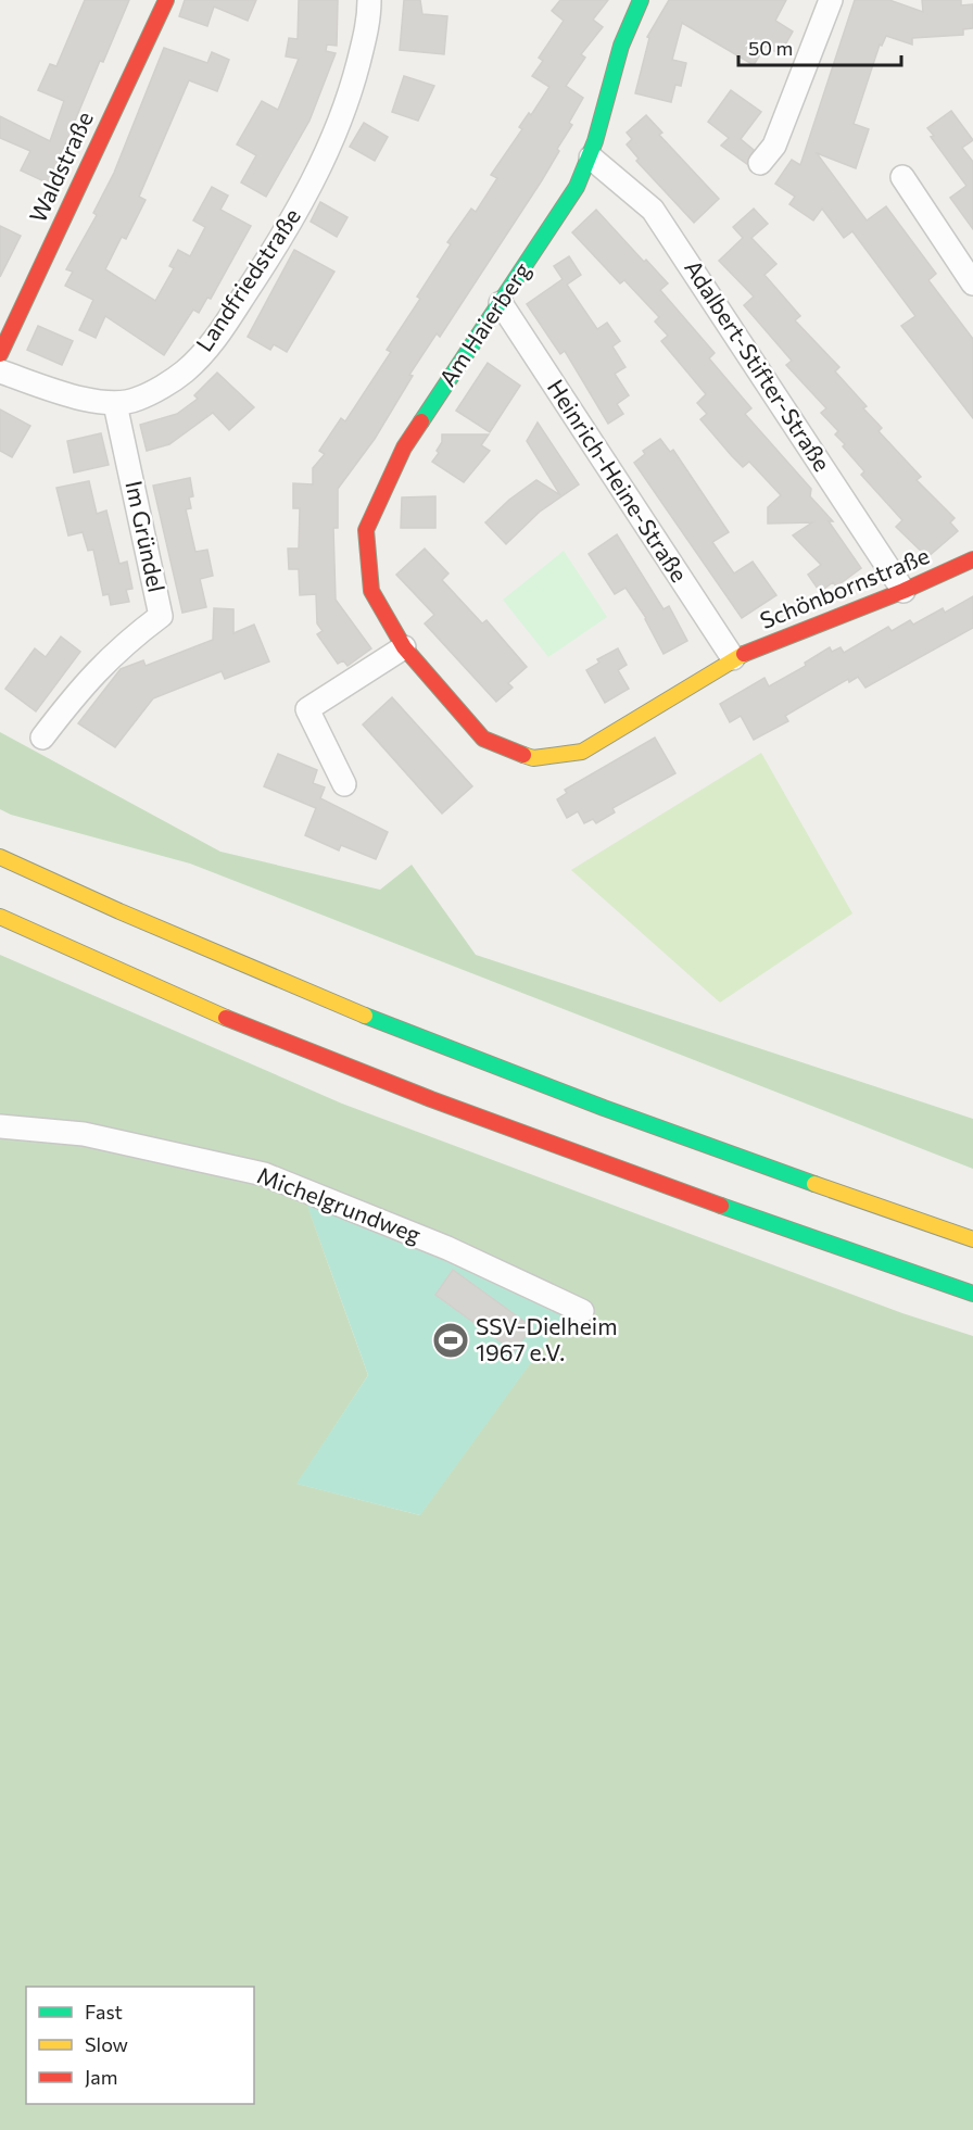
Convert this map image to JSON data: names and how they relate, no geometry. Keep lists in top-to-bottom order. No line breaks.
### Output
{"streets":{"main road":["Waldstraße","Am Haierberg","Schönbornstraße"],"street":["Landfriedstraße","Adalbert-Stifter-Straße","Heinrich-Heine-Straße","Im Gründel","Michelgrundweg"]},"crossings":[["Landfriedstraße","Im Gründel"],["Am Haierberg","Adalbert-Stifter-Straße"],["Am Haierberg","Heinrich-Heine-Straße"],["Am Haierberg","Schönbornstraße"],["Adalbert-Stifter-Straße","Schönbornstraße"],["Heinrich-Heine-Straße","Schönbornstraße"]],"places":{"sports":["SSV-Dielheim 1967 e.V."]},"legend":["Fast","Slow","Jam"],"scale_bar":"50 m"}
